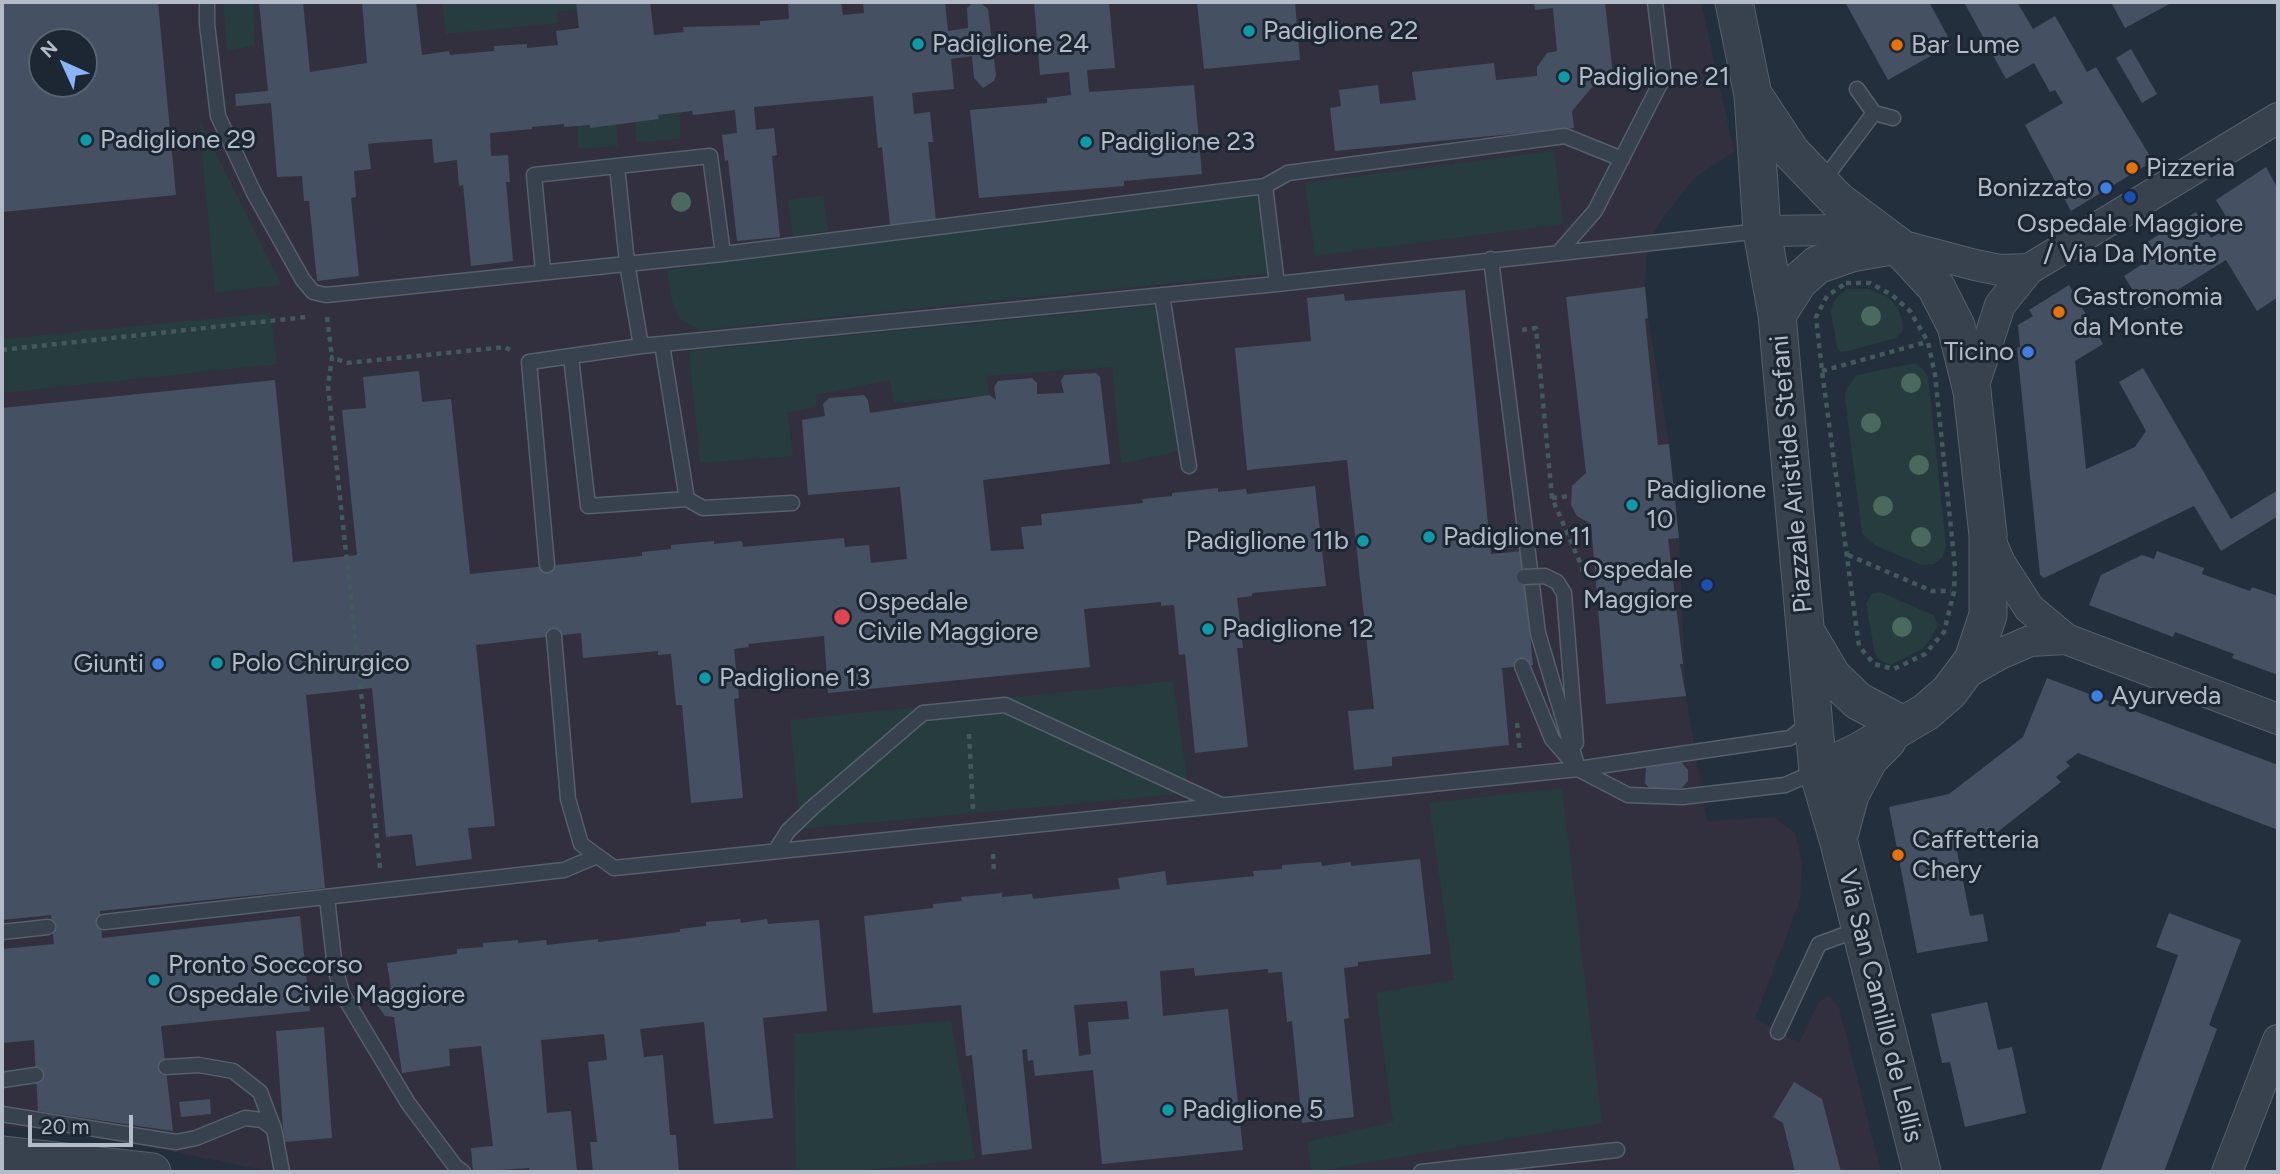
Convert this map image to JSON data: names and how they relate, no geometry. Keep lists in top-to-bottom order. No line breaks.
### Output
{"streets":{"street":["Piazzale Aristide Stefani","Via San Camillo de Lellis"]},"crossings":[["Piazzale Aristide Stefani","Via San Camillo de Lellis"]],"places":["Padiglione 22","Padiglione 24","Bar Lume","Padiglione 21","Padiglione 29","Padiglione 23","Pizzeria","Bonizzato","Ospedale Maggiore / Via Da Monte","Gastronomia da Monte","Ticino","Padiglione 10","Padiglione 11","Padiglione 11b","Ospedale Maggiore","Ospedale Civile Maggiore","Padiglione 12","Polo Chirurgico","Giunti","Padiglione 13","Ayurveda","Caffetteria Chery","Pronto Soccorso Ospedale Civile Maggiore","Padiglione 5"],"scale_bar":"20 m","north":"top left"}
